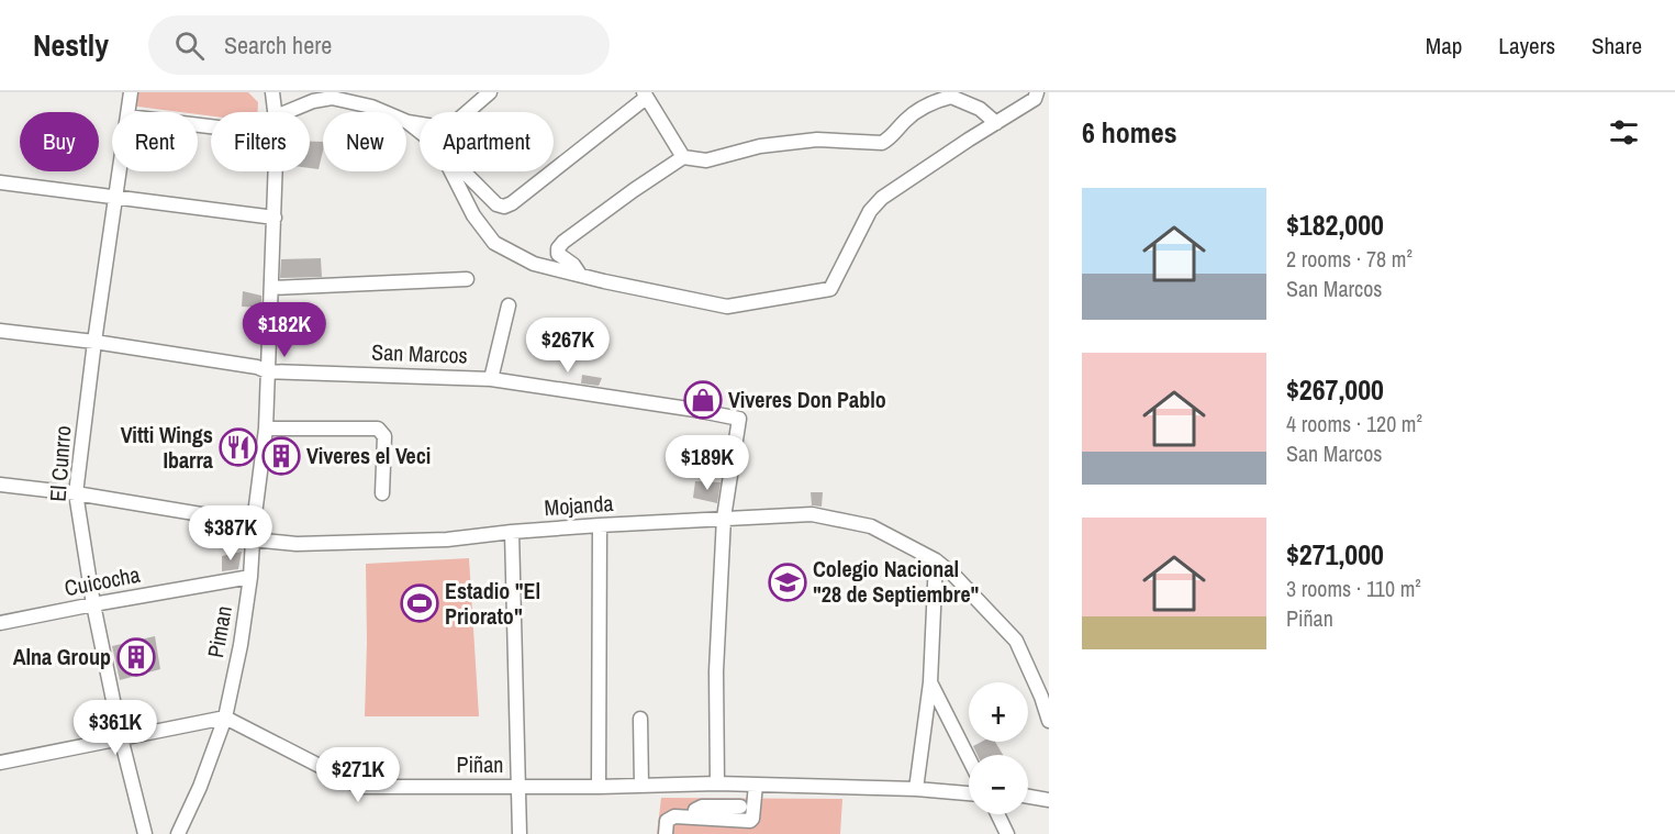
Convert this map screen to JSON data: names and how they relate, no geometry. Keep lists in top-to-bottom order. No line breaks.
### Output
{"streets":{"street":["San Marcos","El Cunrro","Mojanda","Cuicocha","Piman","Piñan"]},"crossings":[["San Marcos","El Cunrro"],["San Marcos","Mojanda"],["San Marcos","Piman"],["El Cunrro","Cuicocha"],["Mojanda","Piman"],["Cuicocha","Piman"],["Piman","Piñan"]],"places":{"shop":["Viveres Don Pablo"],"restaurant":["Vitti Wings Ibarra"],"building":["Viveres el Veci","Alna Group"],"school or university":["Colegio Nacional \"28 de Septiembre\""],"sports":["Estadio \"El Priorato\""]},"page":{"header":"Nestly","search":"Search here","nav":["Map","Layers","Share"],"heading":"6 homes","chip":["Buy","Rent","Filters","New","Apartment"],"list":[{"name":"$182,000","note":"2 rooms · 78 m² · San Marcos"},{"name":"$267,000","note":"4 rooms · 120 m² · San Marcos"},{"name":"$271,000","note":"3 rooms · 110 m² · Piñan"}],"price":["$182K","$267K","$189K","$387K","$361K","$271K"],"map_buttons":["+","−"]}}
